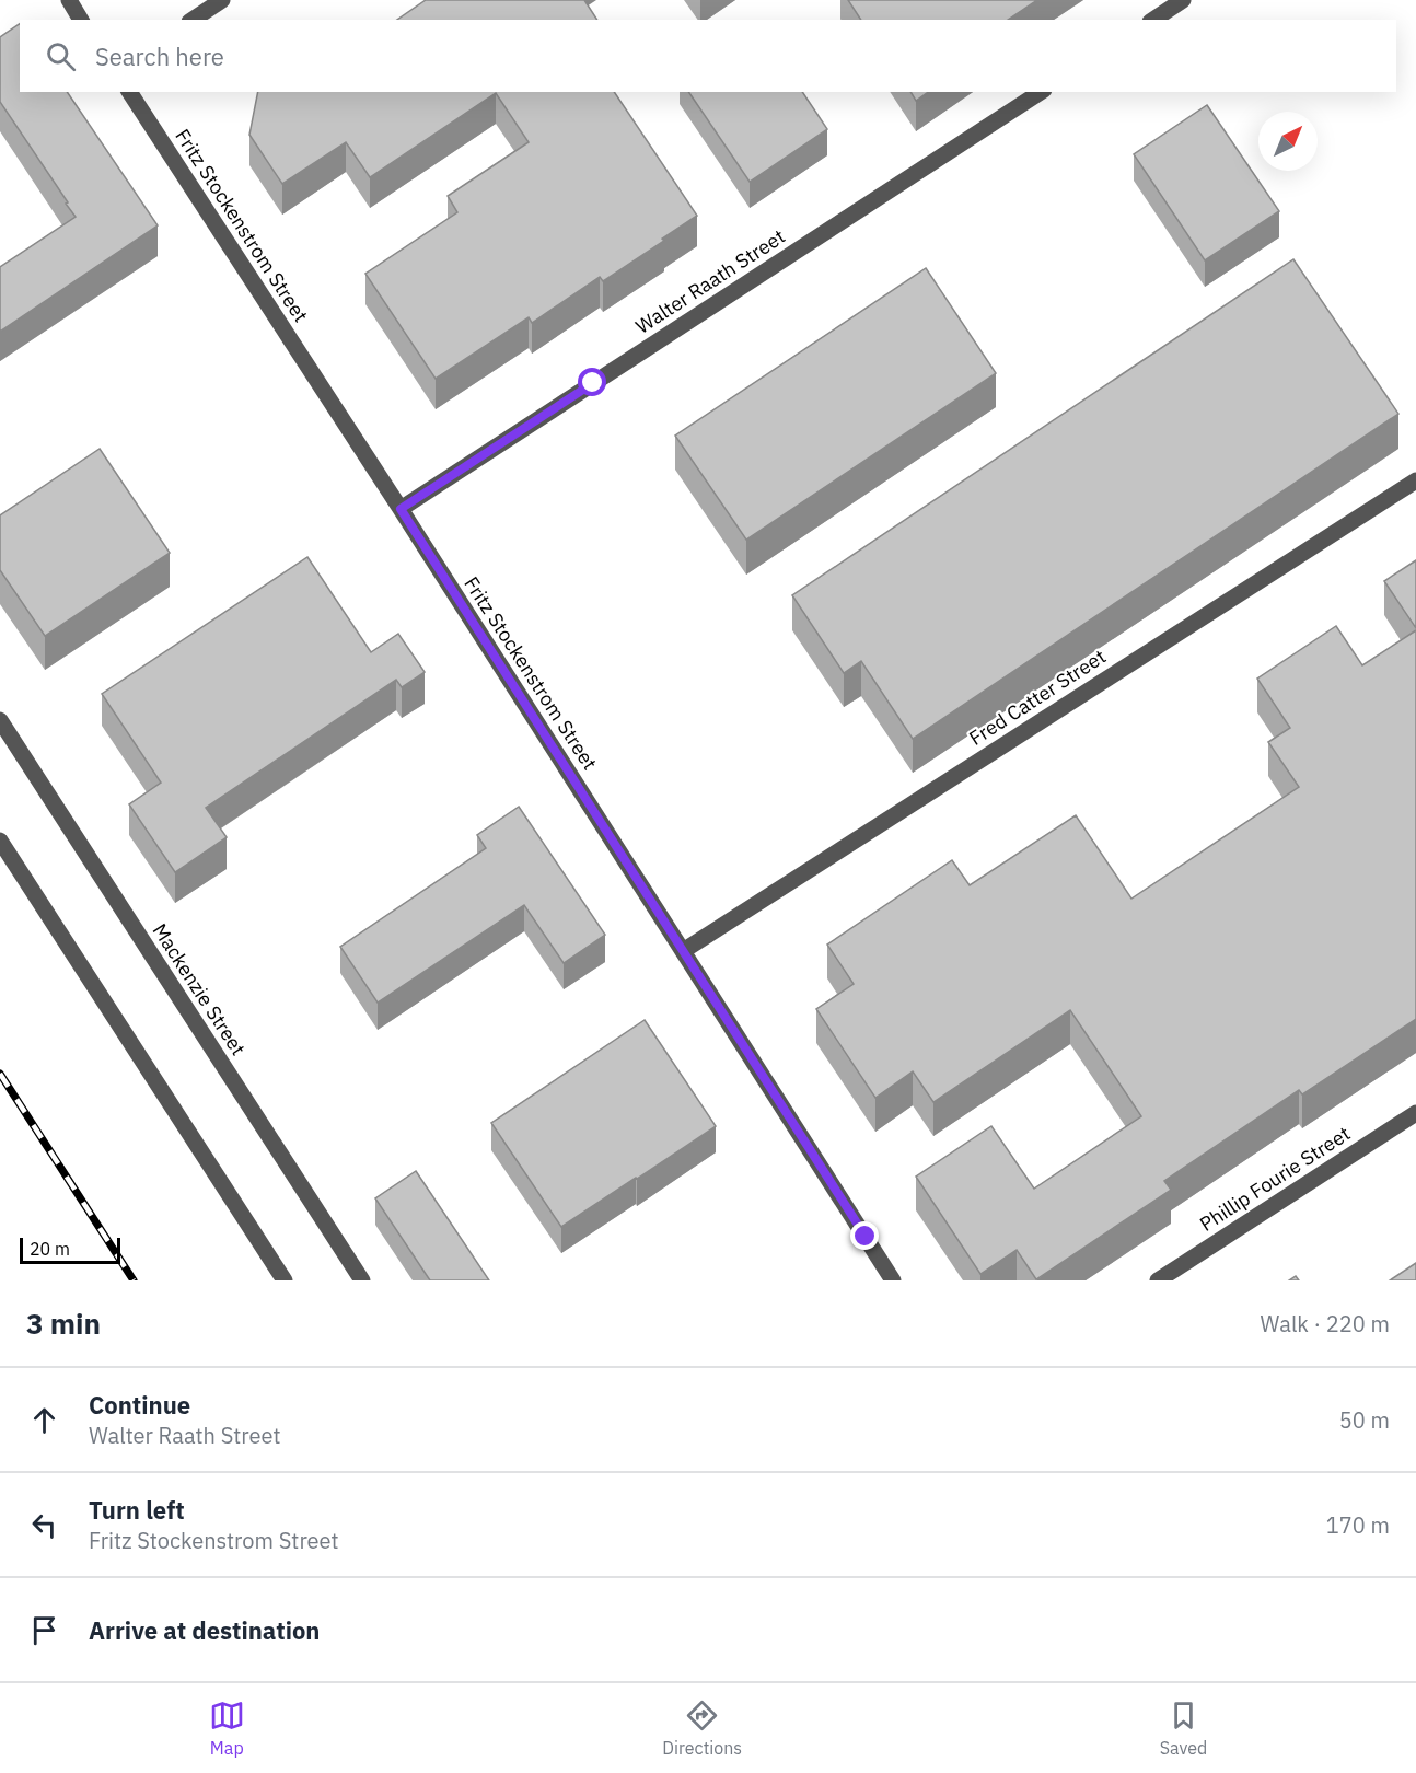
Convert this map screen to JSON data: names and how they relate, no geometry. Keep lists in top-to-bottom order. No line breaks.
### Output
{"streets":{"street":["Fritz Stockenstrom Street","Walter Raath Street","Fred Catter Street","Mackenzie Street","Phillip Fourie Street"]},"crossings":[["Fritz Stockenstrom Street","Walter Raath Street"],["Fritz Stockenstrom Street","Fred Catter Street"]],"scale_bar":"20 m","north":"top right","page":{"search":"Search here","scale":"20 m","heading":["3 min","Walk · 220 m"],"list":[["Continue","Walter Raath Street","50 m"],["Turn left","Fritz Stockenstrom Street","170 m"],"Arrive at destination"],"nav":["Map","Directions","Saved"]}}
